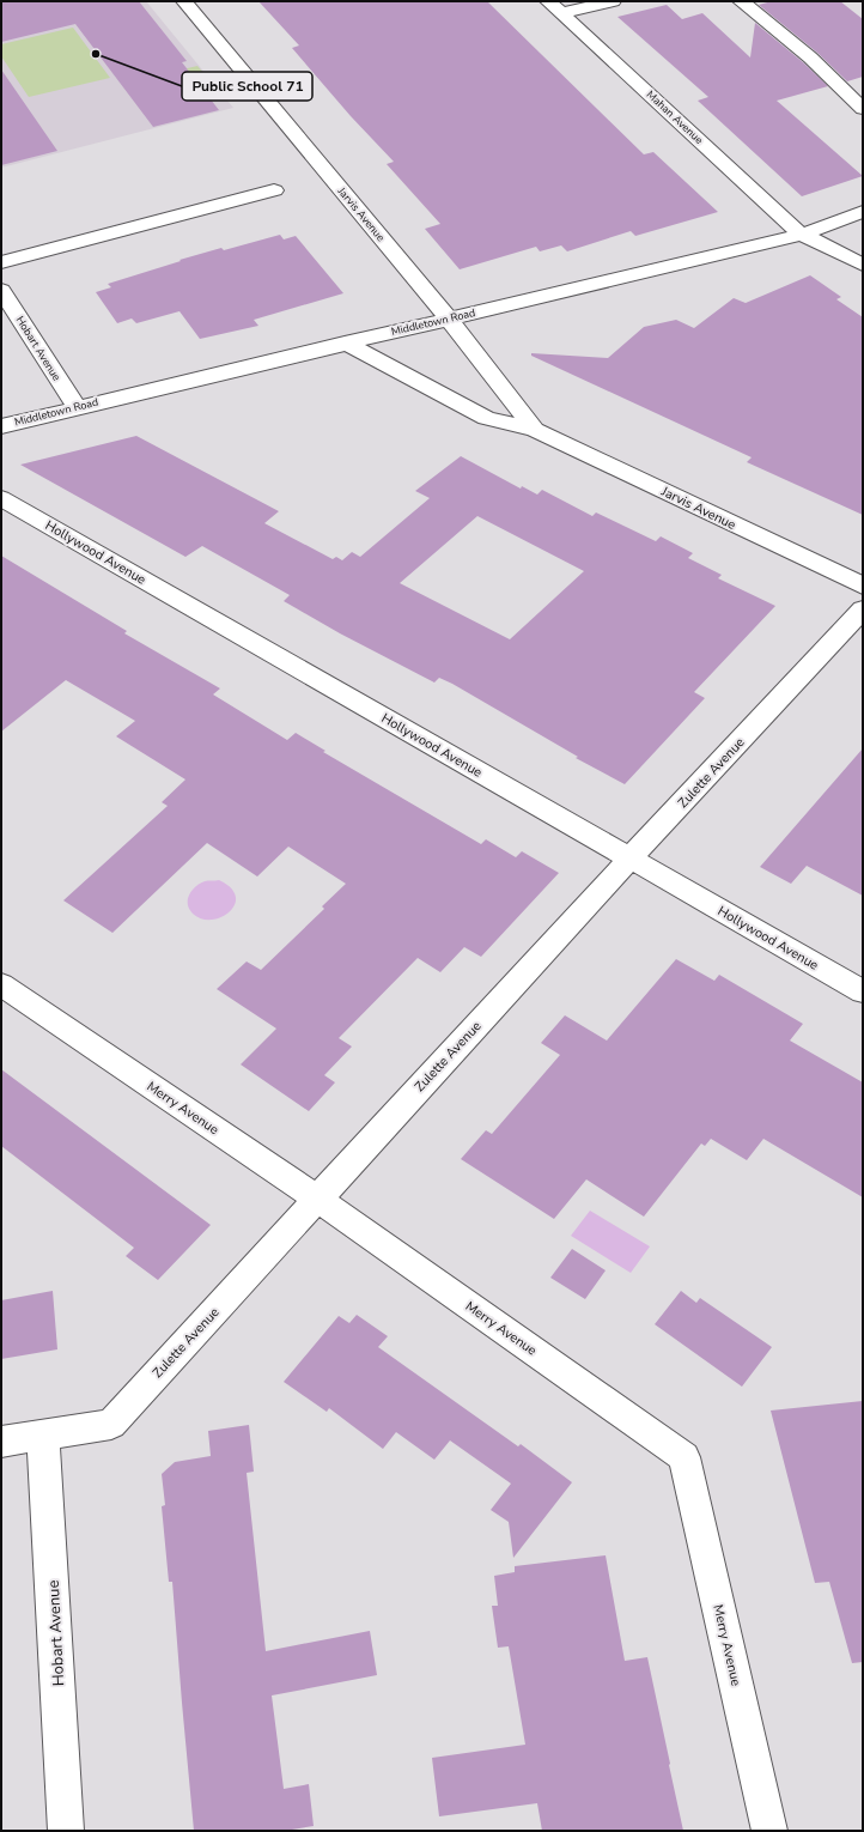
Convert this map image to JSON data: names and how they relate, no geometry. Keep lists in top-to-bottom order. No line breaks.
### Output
{"streets":{"street":["Mahan Avenue","Jarvis Avenue","Middletown Road","Hobart Avenue","Hollywood Avenue","Zulette Avenue","Merry Avenue"]},"crossings":[["Mahan Avenue","Middletown Road"],["Jarvis Avenue","Middletown Road"],["Middletown Road","Hobart Avenue"],["Hobart Avenue","Zulette Avenue"],["Hollywood Avenue","Zulette Avenue"],["Zulette Avenue","Merry Avenue"]],"places":["Public School 71"]}
